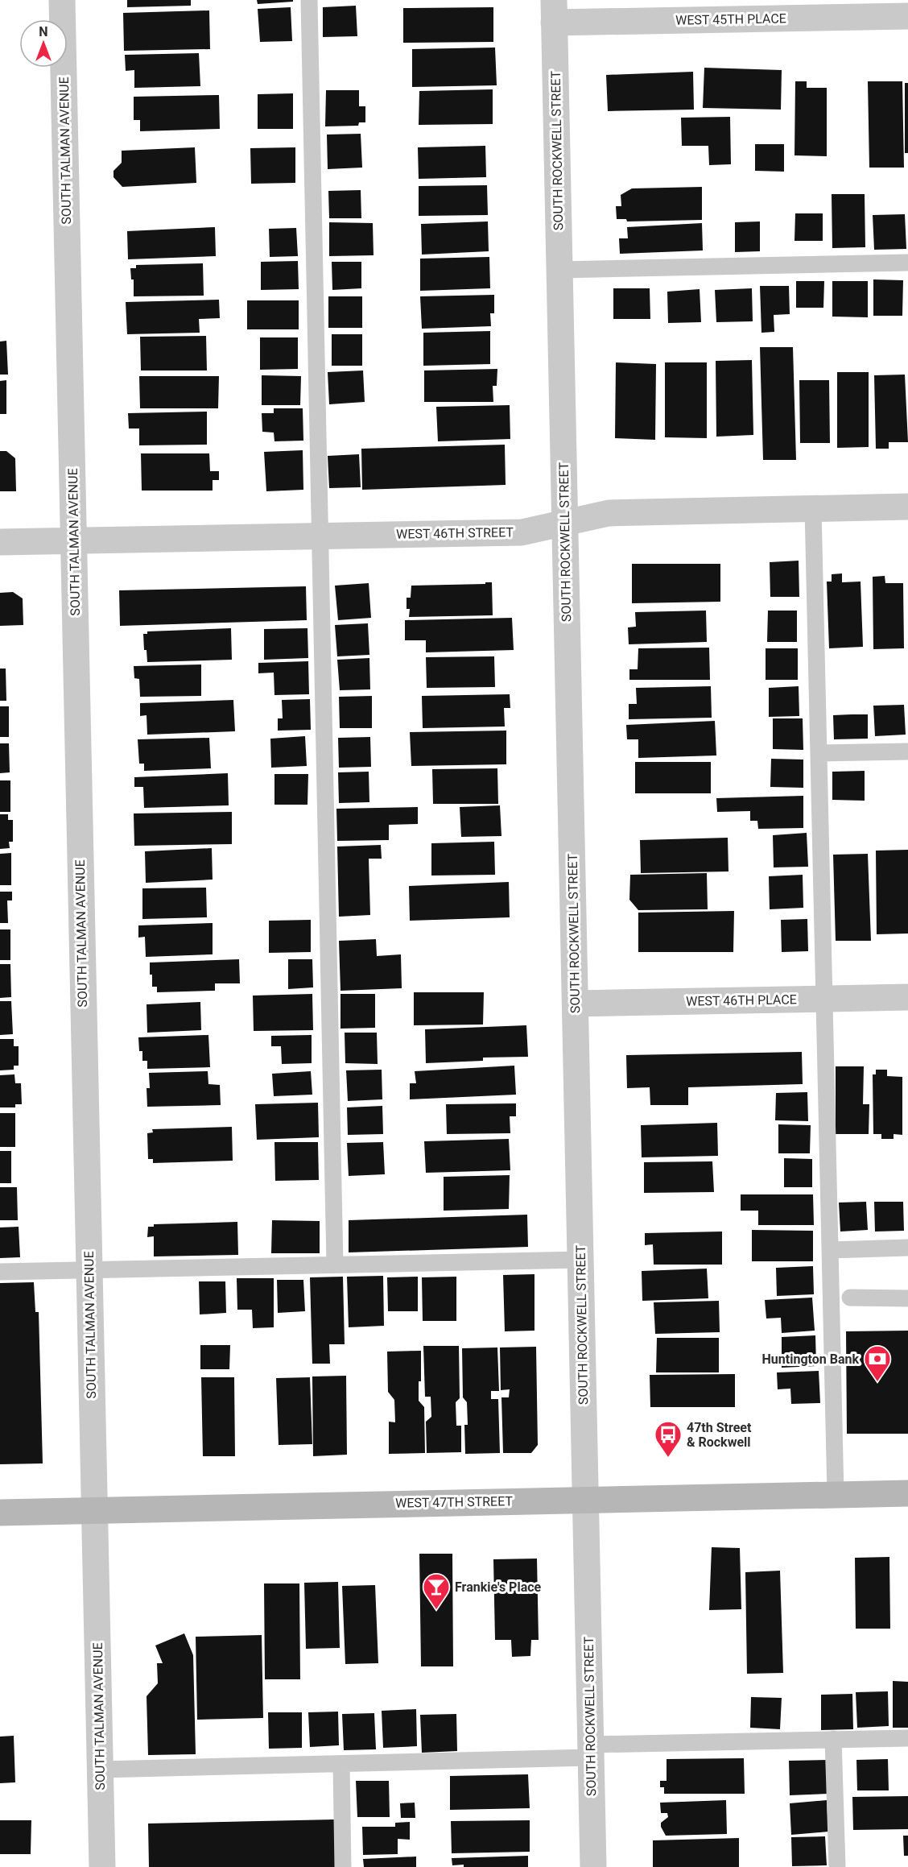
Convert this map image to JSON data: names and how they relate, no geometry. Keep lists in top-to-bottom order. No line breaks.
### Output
{"streets":{"main road":["WEST 47TH STREET"],"street":["WEST 45TH PLACE","SOUTH TALMAN AVENUE","SOUTH ROCKWELL STREET","WEST 46TH STREET","WEST 46TH PLACE"]},"crossings":[["WEST 45TH PLACE","SOUTH ROCKWELL STREET"],["SOUTH TALMAN AVENUE","WEST 46TH STREET"],["SOUTH TALMAN AVENUE","WEST 47TH STREET"],["SOUTH ROCKWELL STREET","WEST 46TH STREET"],["SOUTH ROCKWELL STREET","WEST 46TH PLACE"],["SOUTH ROCKWELL STREET","WEST 47TH STREET"]],"places":{"bank":["Huntington Bank"],"bus stop":["47th Street & Rockwell"],"bar":["Frankie's Place"]},"north":"top"}
